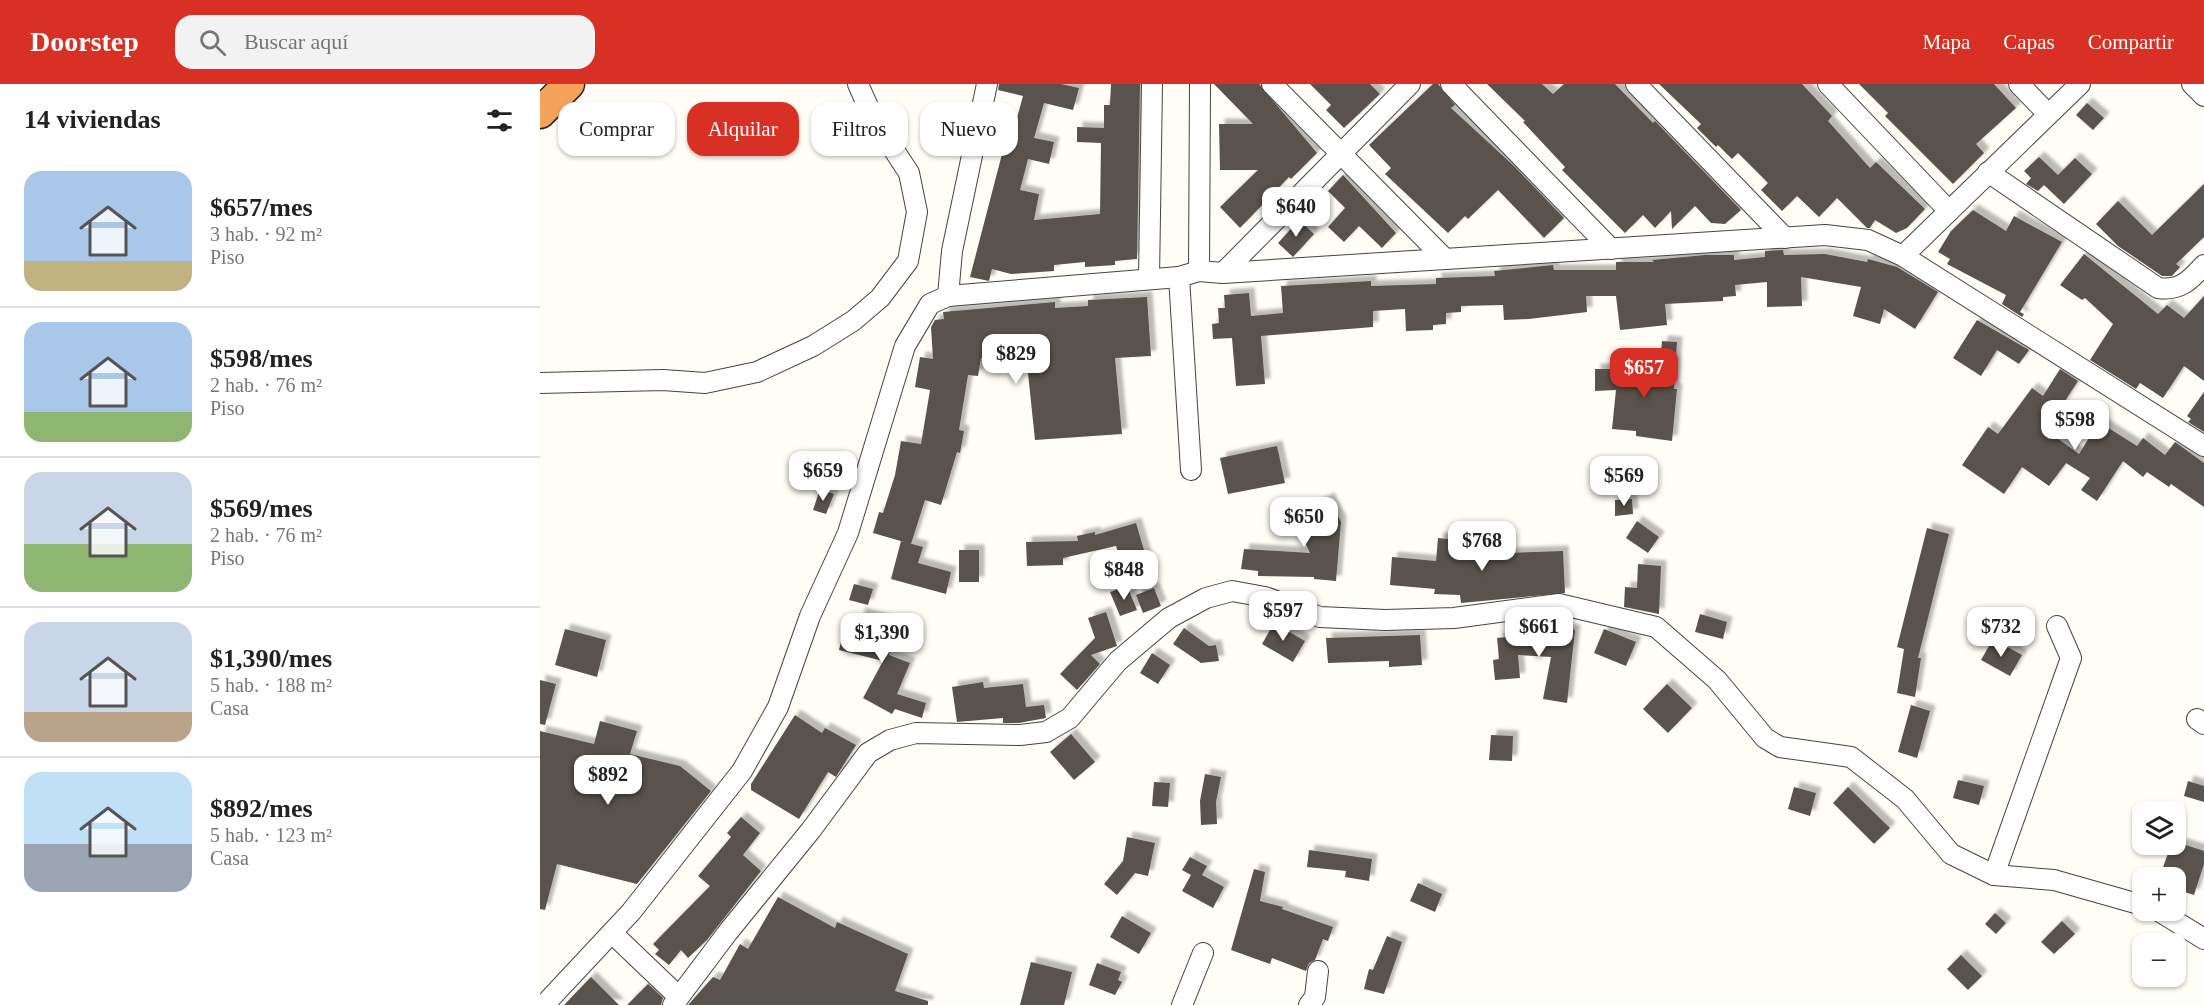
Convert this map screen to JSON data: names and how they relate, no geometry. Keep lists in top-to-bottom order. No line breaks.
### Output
{"page":{"header":"Doorstep","search":"Buscar aquí","nav":["Mapa","Capas","Compartir"],"heading":"14 viviendas","chip":["Comprar","Alquilar","Filtros","Nuevo"],"list":[{"name":"$657/mes","note":"3 hab. · 92 m² · Piso"},{"name":"$598/mes","note":"2 hab. · 76 m² · Piso"},{"name":"$569/mes","note":"2 hab. · 76 m² · Piso"},{"name":"$1,390/mes","note":"5 hab. · 188 m² · Casa"},{"name":"$892/mes","note":"5 hab. · 123 m² · Casa"}],"price":["$640","$829","$657","$598","$659","$569","$650","$768","$848","$597","$661","$732","$1,390","$892"],"map_buttons":["+","−"]}}
